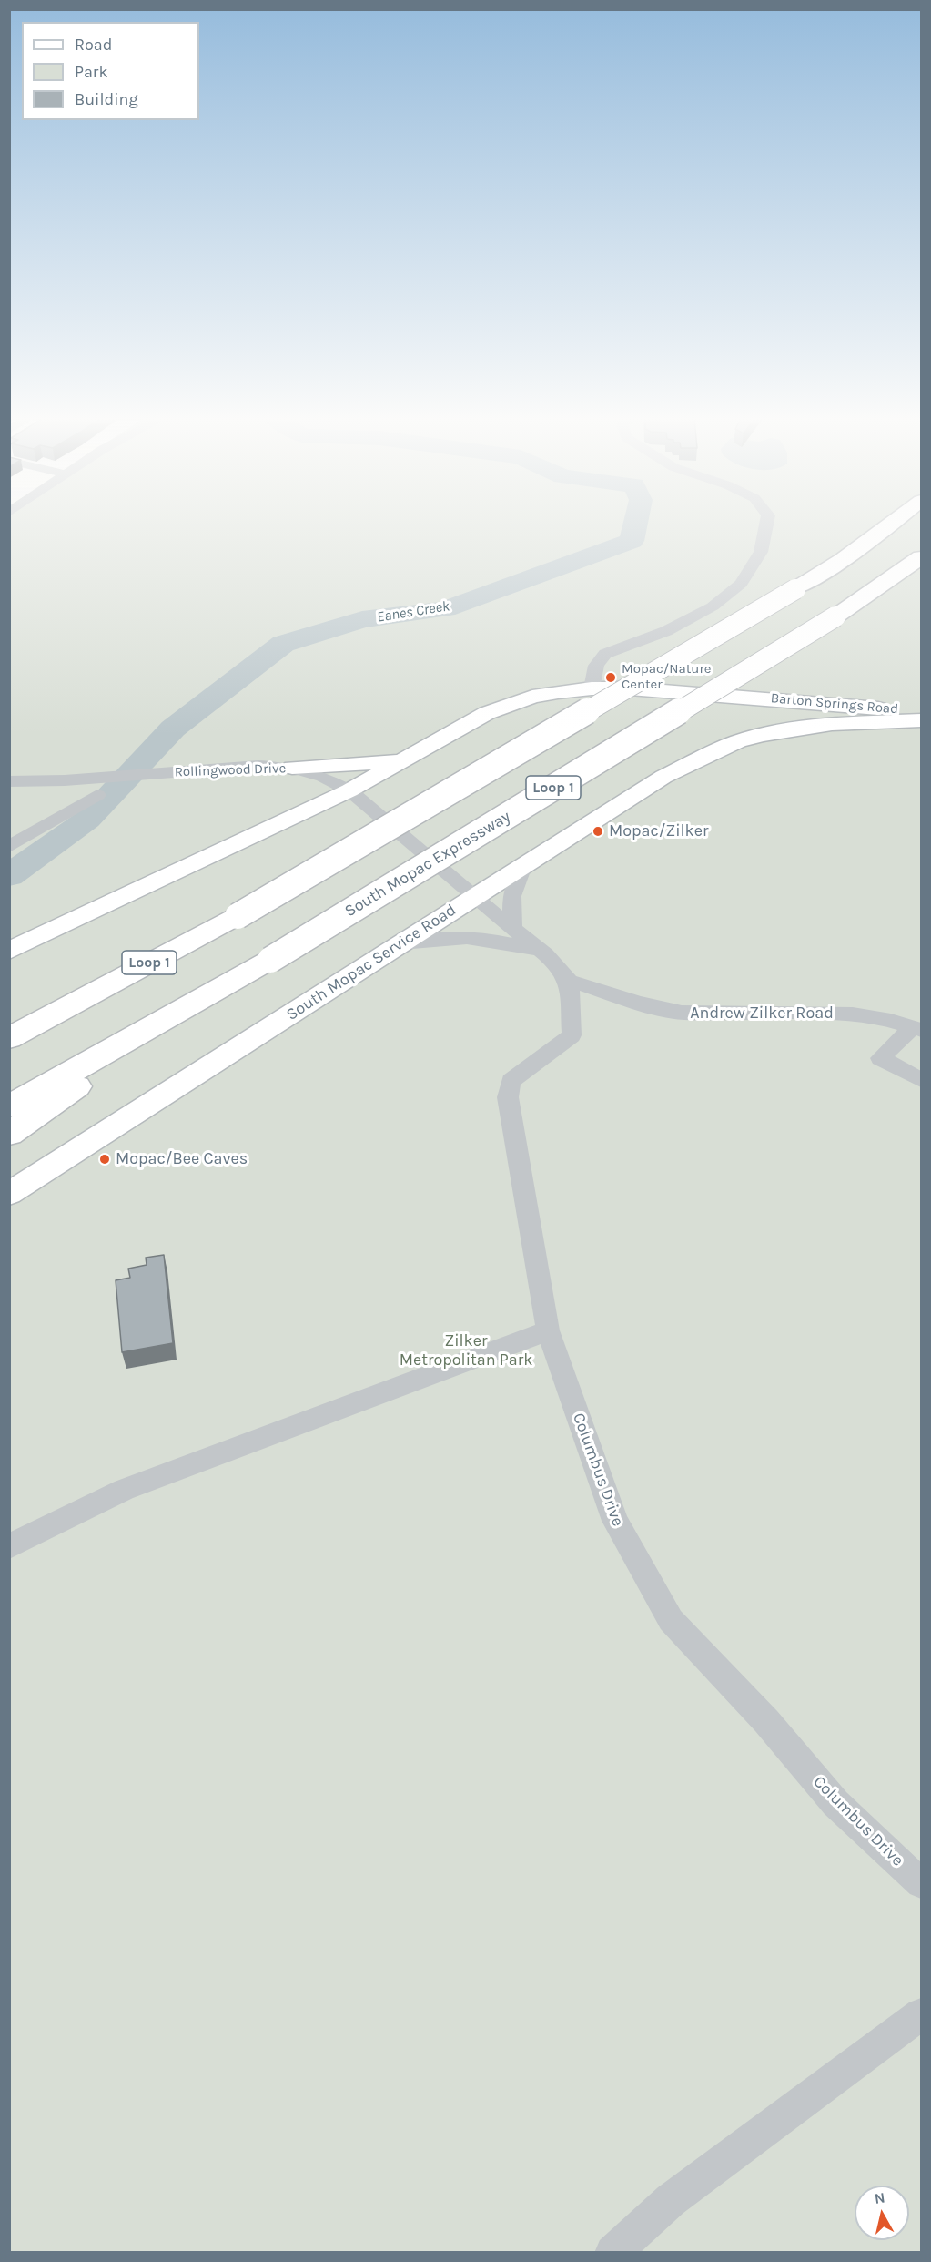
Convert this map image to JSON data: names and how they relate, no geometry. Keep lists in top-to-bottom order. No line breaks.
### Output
{"streets":{"highway":["Loop 1","South Mopac Expressway"],"main road":["Barton Springs Road","South Mopac Service Road"],"street":["Rollingwood Drive","Andrew Zilker Road","Columbus Drive"]},"crossings":[["Barton Springs Road","South Mopac Service Road"],["Rollingwood Drive","South Mopac Service Road"],["Andrew Zilker Road","Columbus Drive"]],"water":["Eanes Creek"],"parks":["Zilker Metropolitan Park"],"places":["Mopac/Nature Center","Mopac/Zilker","Mopac/Bee Caves"],"legend":["Road","Park","Building"],"north":"top"}
